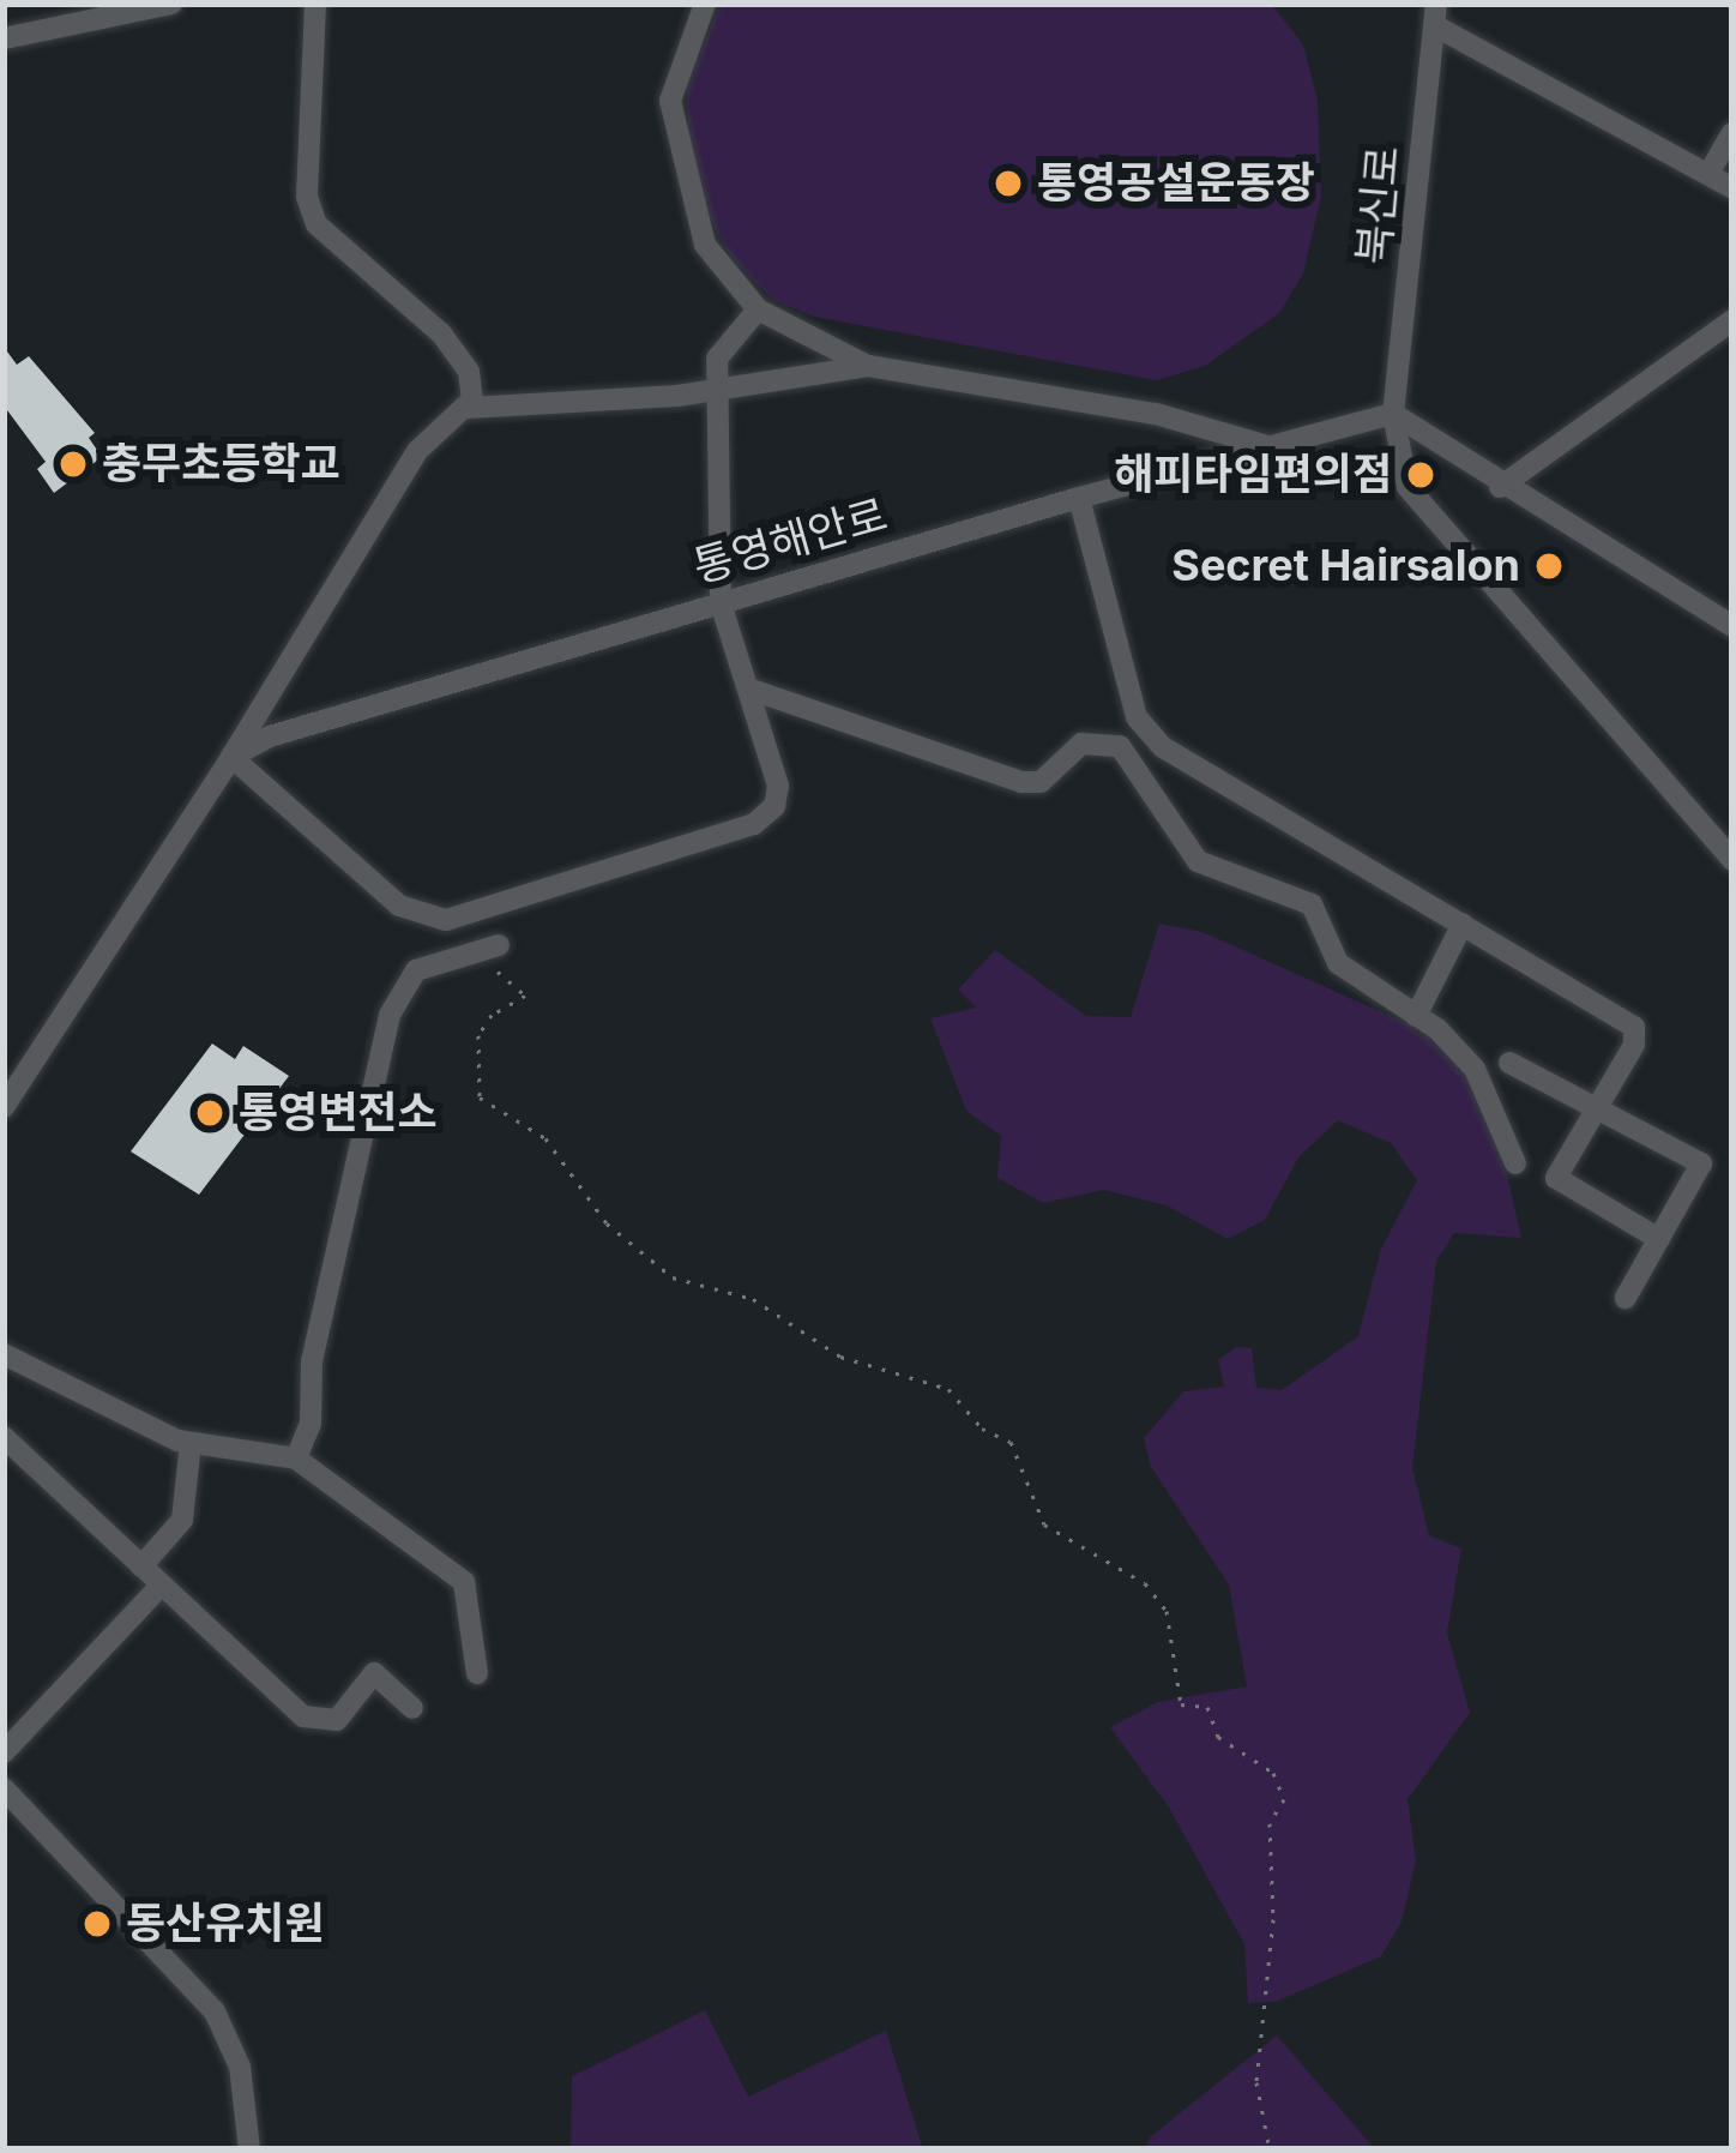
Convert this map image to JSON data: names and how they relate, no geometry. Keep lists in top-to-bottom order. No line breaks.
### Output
{"streets":{"street":["북신로","통영해안로"]},"crossings":[["북신로","통영해안로"]],"places":["통영공설운동장","충무초등학교","해피타임편의점","Secret Hairsalon","통영변전소","동산유치원"]}
